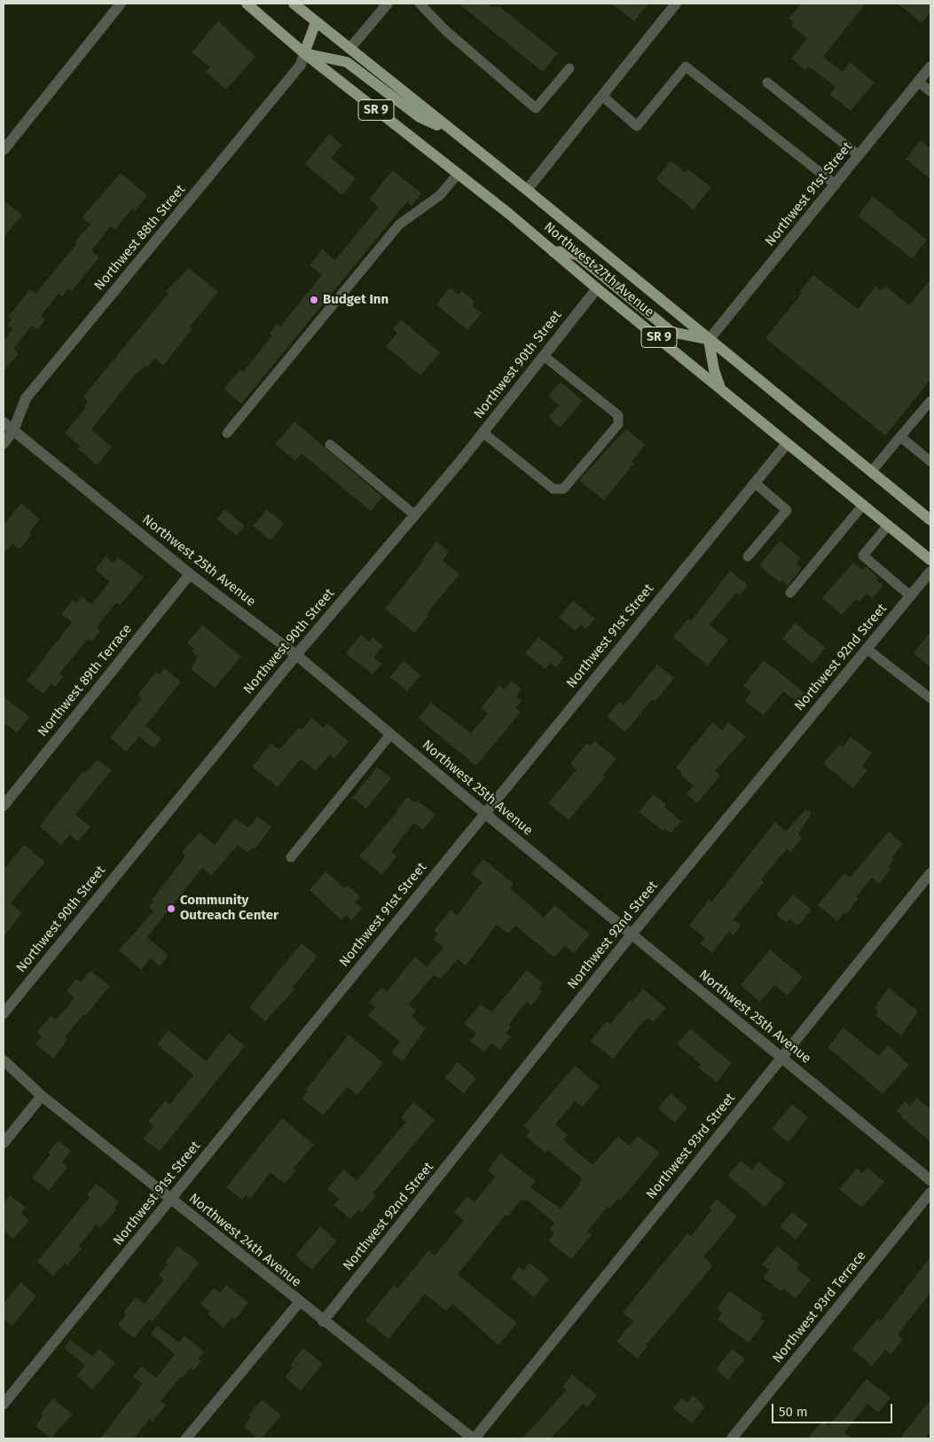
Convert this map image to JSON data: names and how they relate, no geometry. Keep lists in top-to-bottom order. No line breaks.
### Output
{"streets":{"main road":["SR 9","Northwest 27th Avenue"],"street":["Northwest 91st Street","Northwest 88th Street","Northwest 90th Street","Northwest 25th Avenue","Northwest 92nd Street","Northwest 89th Terrace","Northwest 93rd Street","Northwest 24th Avenue","Northwest 93rd Terrace"]},"crossings":[["Northwest 91st Street","Northwest 27th Avenue"],["Northwest 91st Street","Northwest 25th Avenue"],["Northwest 91st Street","Northwest 24th Avenue"],["Northwest 88th Street","Northwest 27th Avenue"],["Northwest 88th Street","Northwest 25th Avenue"],["Northwest 27th Avenue","Northwest 90th Street"],["Northwest 90th Street","Northwest 25th Avenue"],["Northwest 25th Avenue","Northwest 92nd Street"],["Northwest 25th Avenue","Northwest 89th Terrace"],["Northwest 25th Avenue","Northwest 93rd Street"],["Northwest 92nd Street","Northwest 24th Avenue"],["Northwest 93rd Street","Northwest 24th Avenue"]],"places":["Budget Inn","Community Outreach Center"],"scale_bar":"50 m"}
